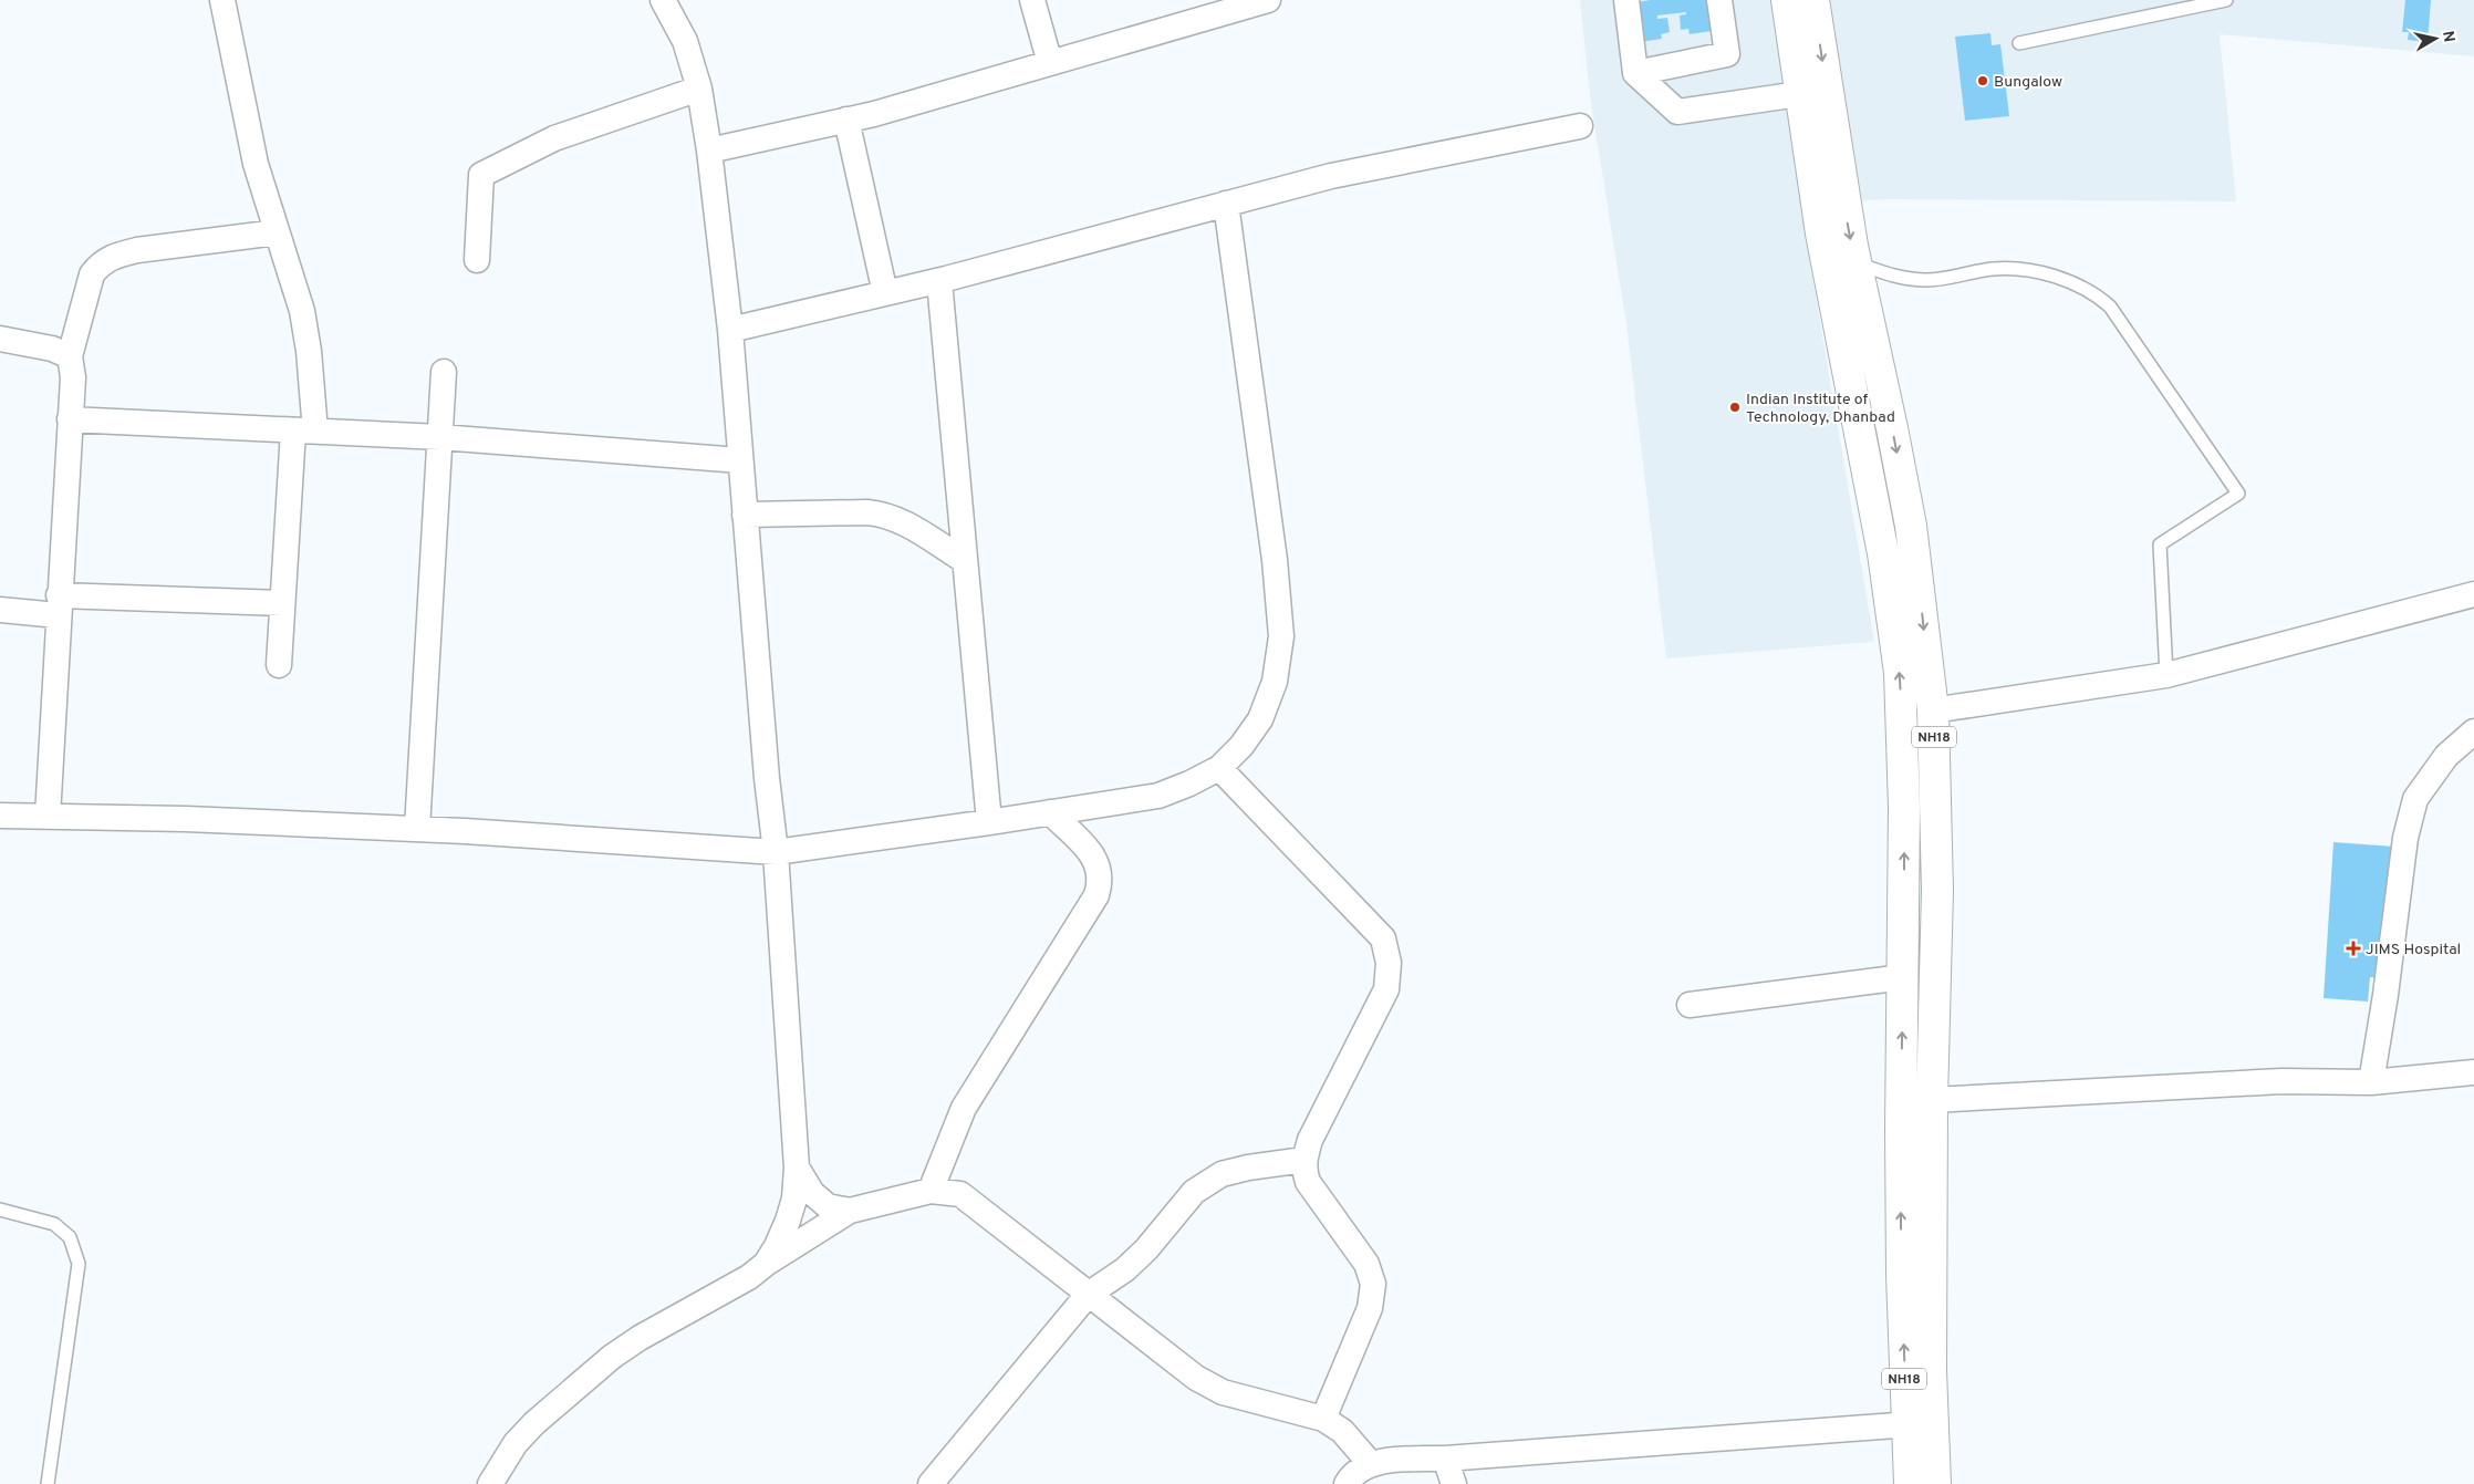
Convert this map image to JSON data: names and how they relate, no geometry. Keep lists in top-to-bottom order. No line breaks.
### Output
{"streets":{"highway":["NH18"]},"places":{"other":["Bungalow","Indian Institute of Technology, Dhanbad"],"health":["JIMS Hospital"]},"north":"right"}
